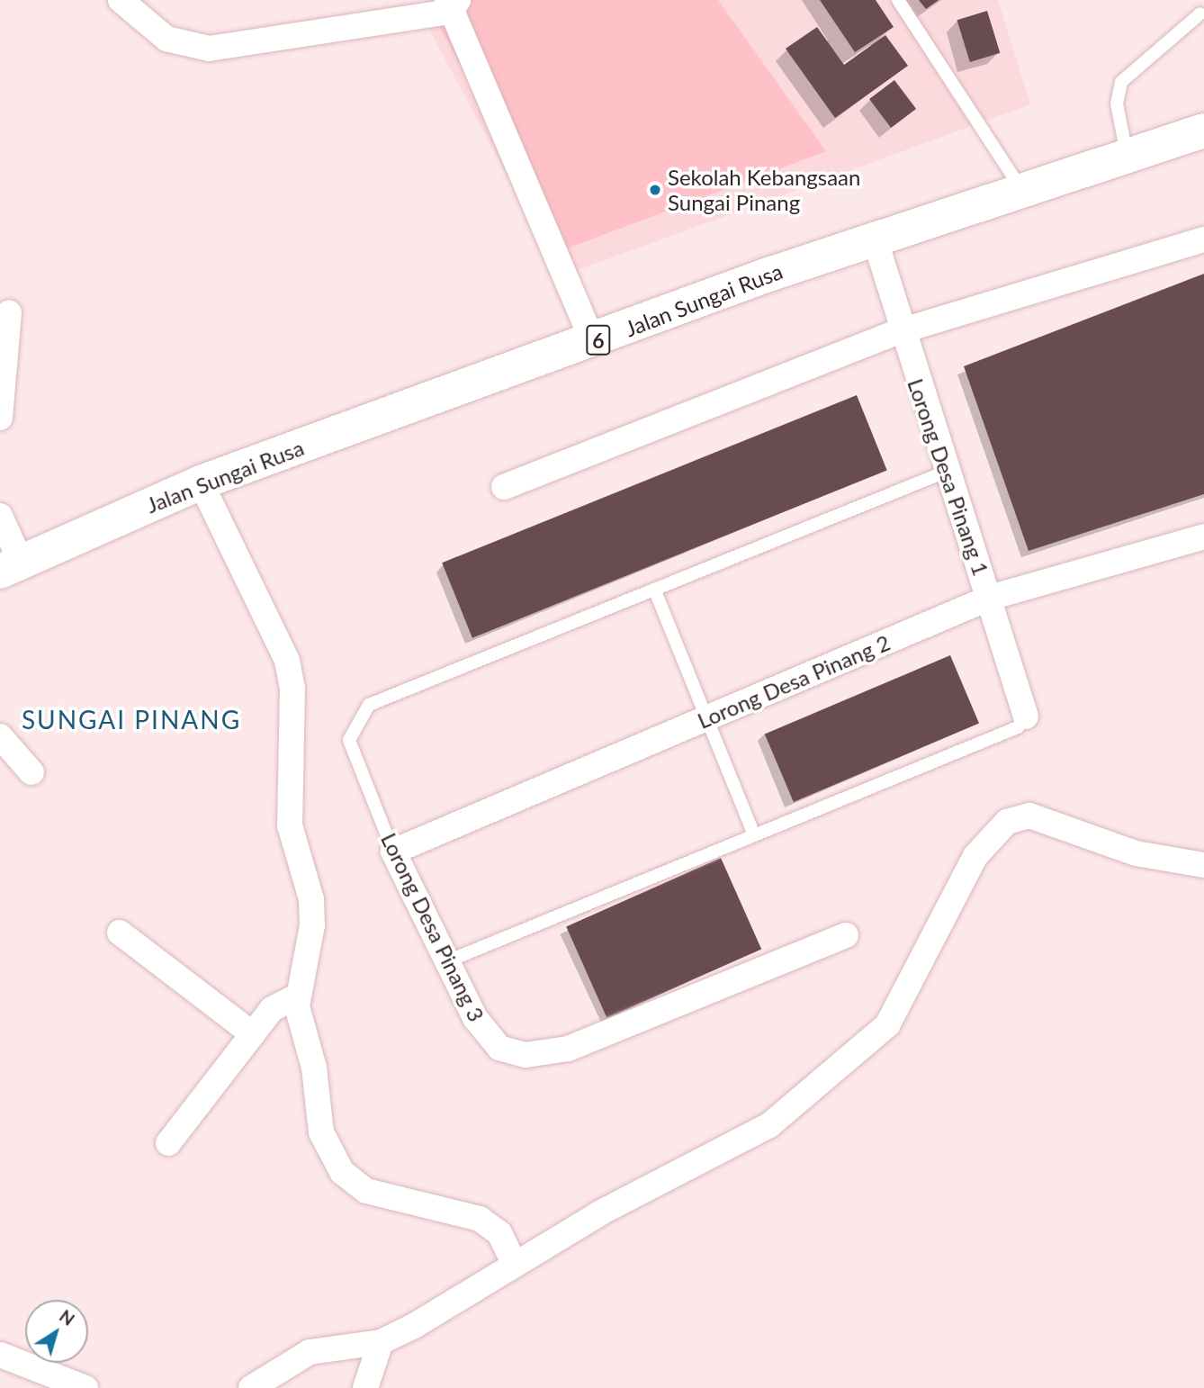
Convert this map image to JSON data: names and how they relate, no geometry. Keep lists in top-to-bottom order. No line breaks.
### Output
{"streets":{"main road":["Jalan Sungai Rusa","6"],"street":["Lorong Desa Pinang 1","Lorong Desa Pinang 2","Lorong Desa Pinang 3"]},"crossings":[["Jalan Sungai Rusa","Lorong Desa Pinang 1"],["Lorong Desa Pinang 1","Lorong Desa Pinang 2"],["Lorong Desa Pinang 2","Lorong Desa Pinang 3"]],"districts":["SUNGAI PINANG"],"places":["Sekolah Kebangsaan Sungai Pinang"],"north":"top right"}
